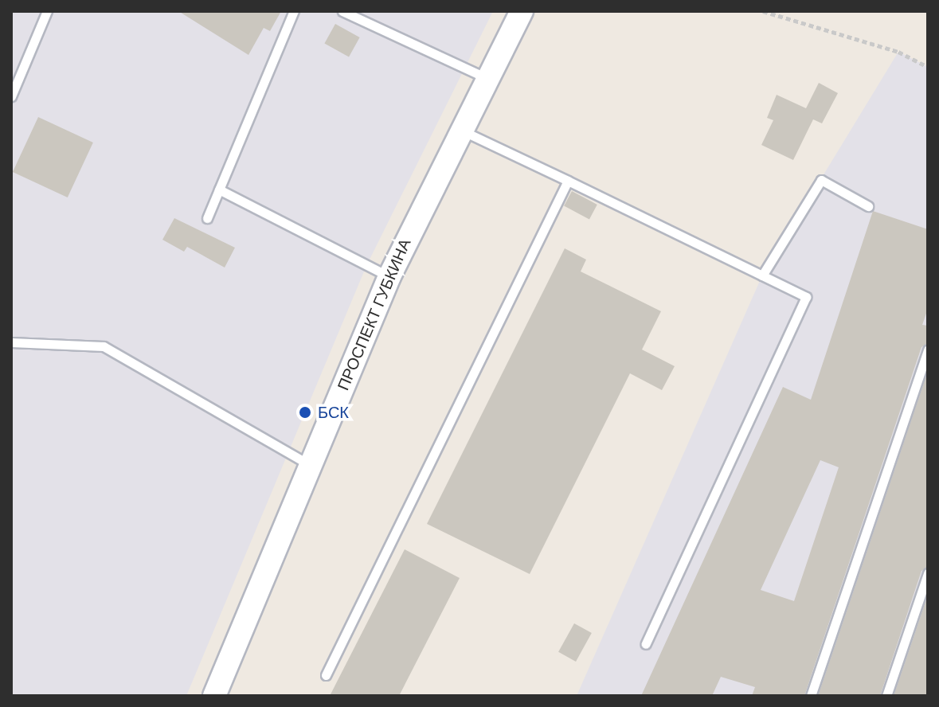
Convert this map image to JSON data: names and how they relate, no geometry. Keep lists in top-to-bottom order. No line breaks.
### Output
{"streets":{"street":["ПРОСПЕКТ ГУБКИНА"]},"places":["БСК"]}
